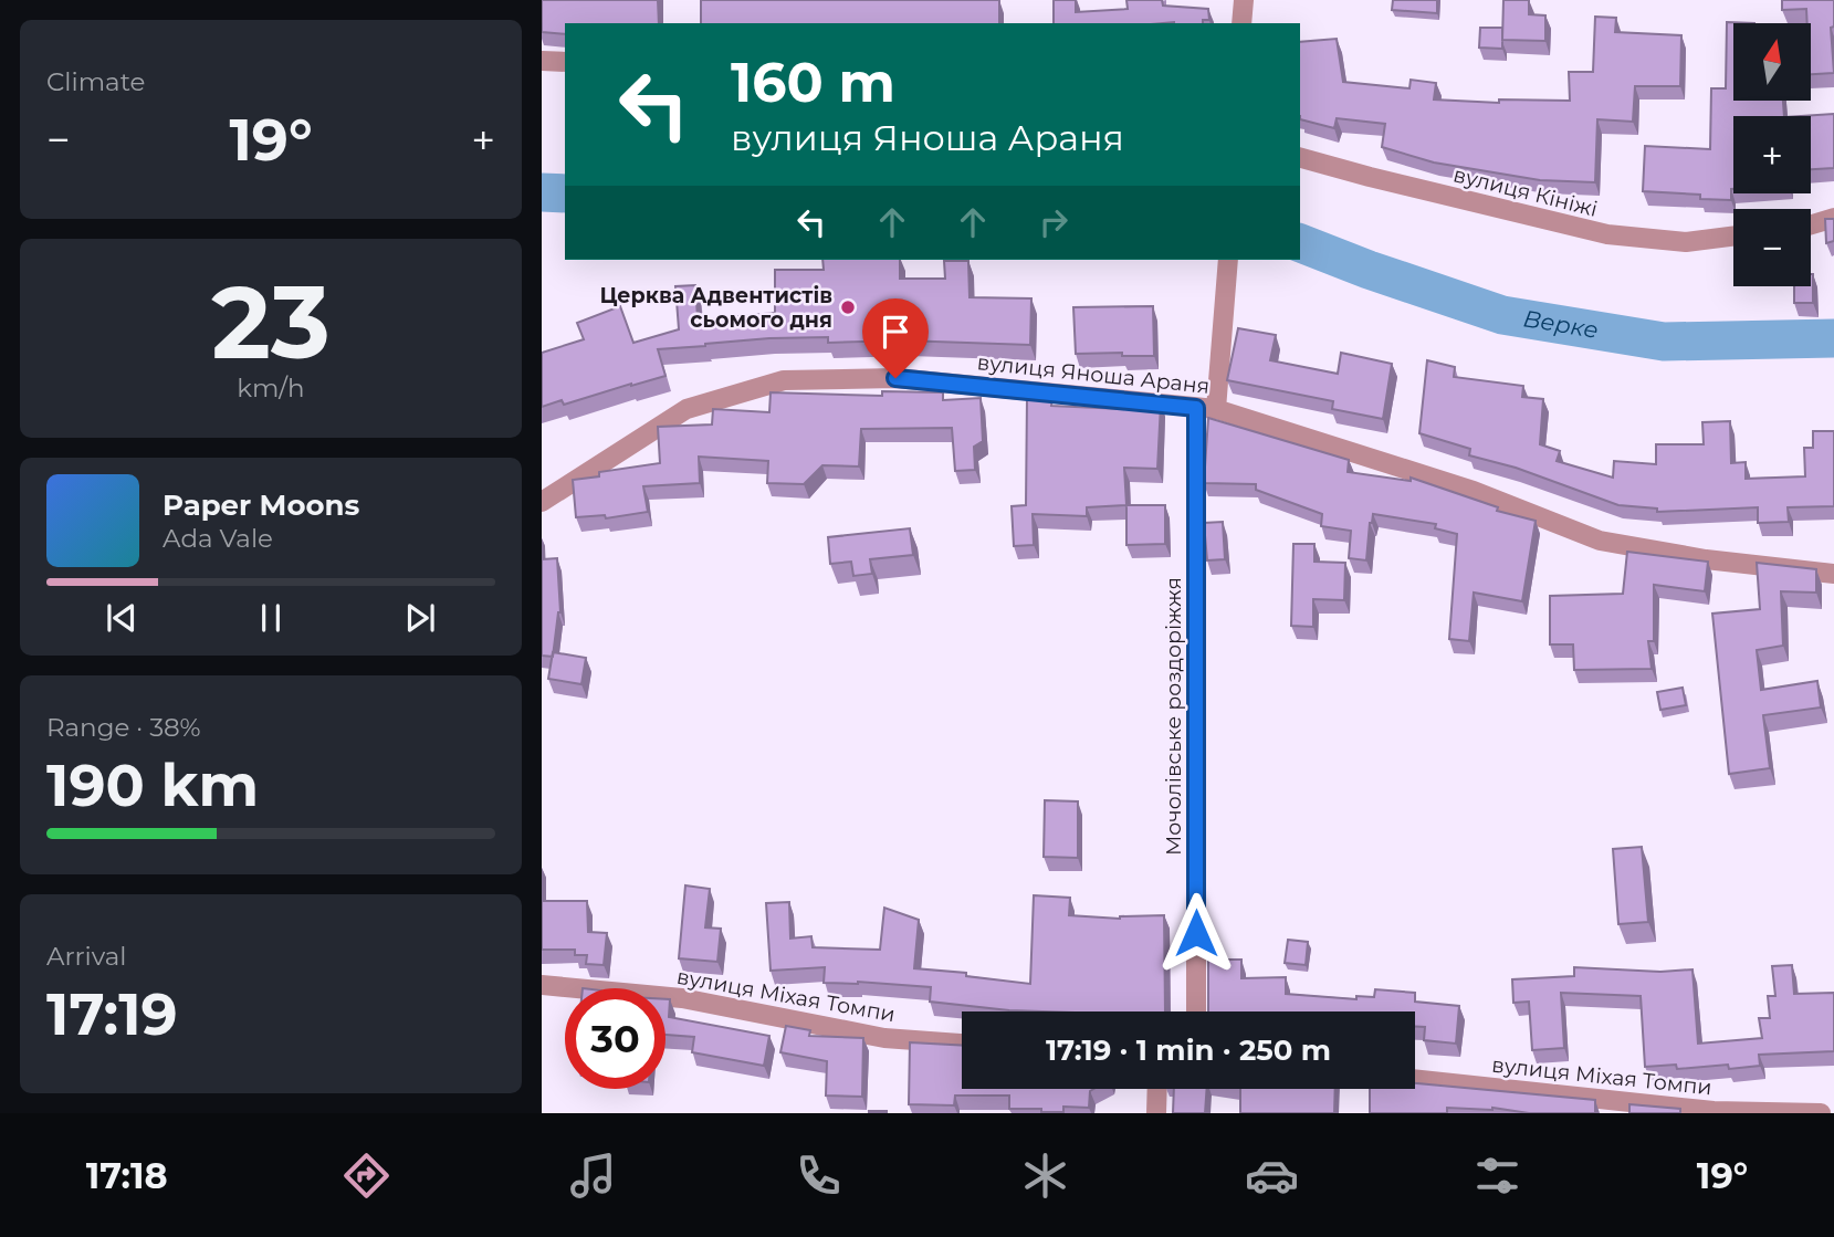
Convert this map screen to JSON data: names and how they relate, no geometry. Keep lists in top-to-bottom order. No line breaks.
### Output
{"streets":{"street":["вулиця Кініжі","вулиця Яноша Араня","Мочолівське роздоріжжя","вулиця Міхая Томпи"]},"crossings":[["вулиця Яноша Араня","Мочолівське роздоріжжя"]],"water":["Верке"],"places":["Церква Адвентистів сьомого дня"],"north":"top","page":{"tile":["Climate",["23","km/h"],["Range · 38%","190 km"],["Arrival","17:19"]],"map_buttons":["+","−"],"turn":["160 m","вулиця Яноша Араня"],"heat":["−","19°","+"],"song":["Paper Moons","Ada Vale"],"limit":"30","trip":"17:19 · 1 min · 250 m","tabs":["17:18","19°"]}}
